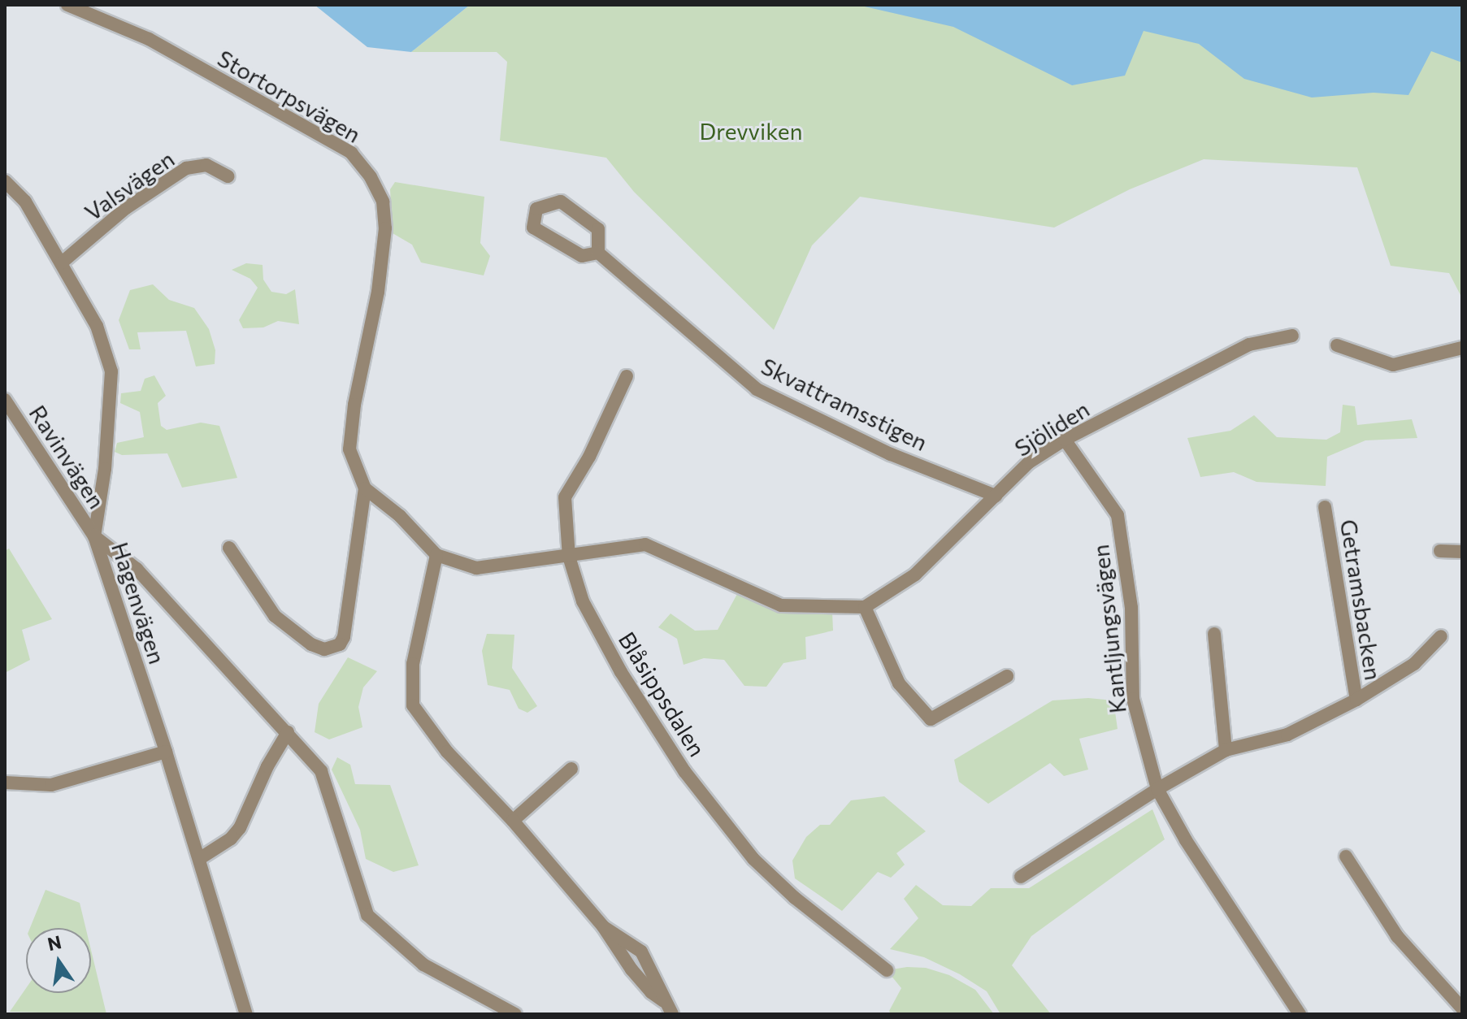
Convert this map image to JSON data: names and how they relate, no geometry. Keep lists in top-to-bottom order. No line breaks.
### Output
{"streets":{"street":["Stortorpsvägen","Valsvägen","Skvattramsstigen","Sjöliden","Ravinvägen","Getramsbacken","Hagenvägen","Kantljungsvägen","Blåsippsdalen"]},"crossings":[["Valsvägen","Hagenvägen"],["Skvattramsstigen","Sjöliden"],["Sjöliden","Kantljungsvägen"],["Ravinvägen","Hagenvägen"],["Getramsbacken","Kantljungsvägen"]],"parks":["Drevviken"],"north":"top"}
